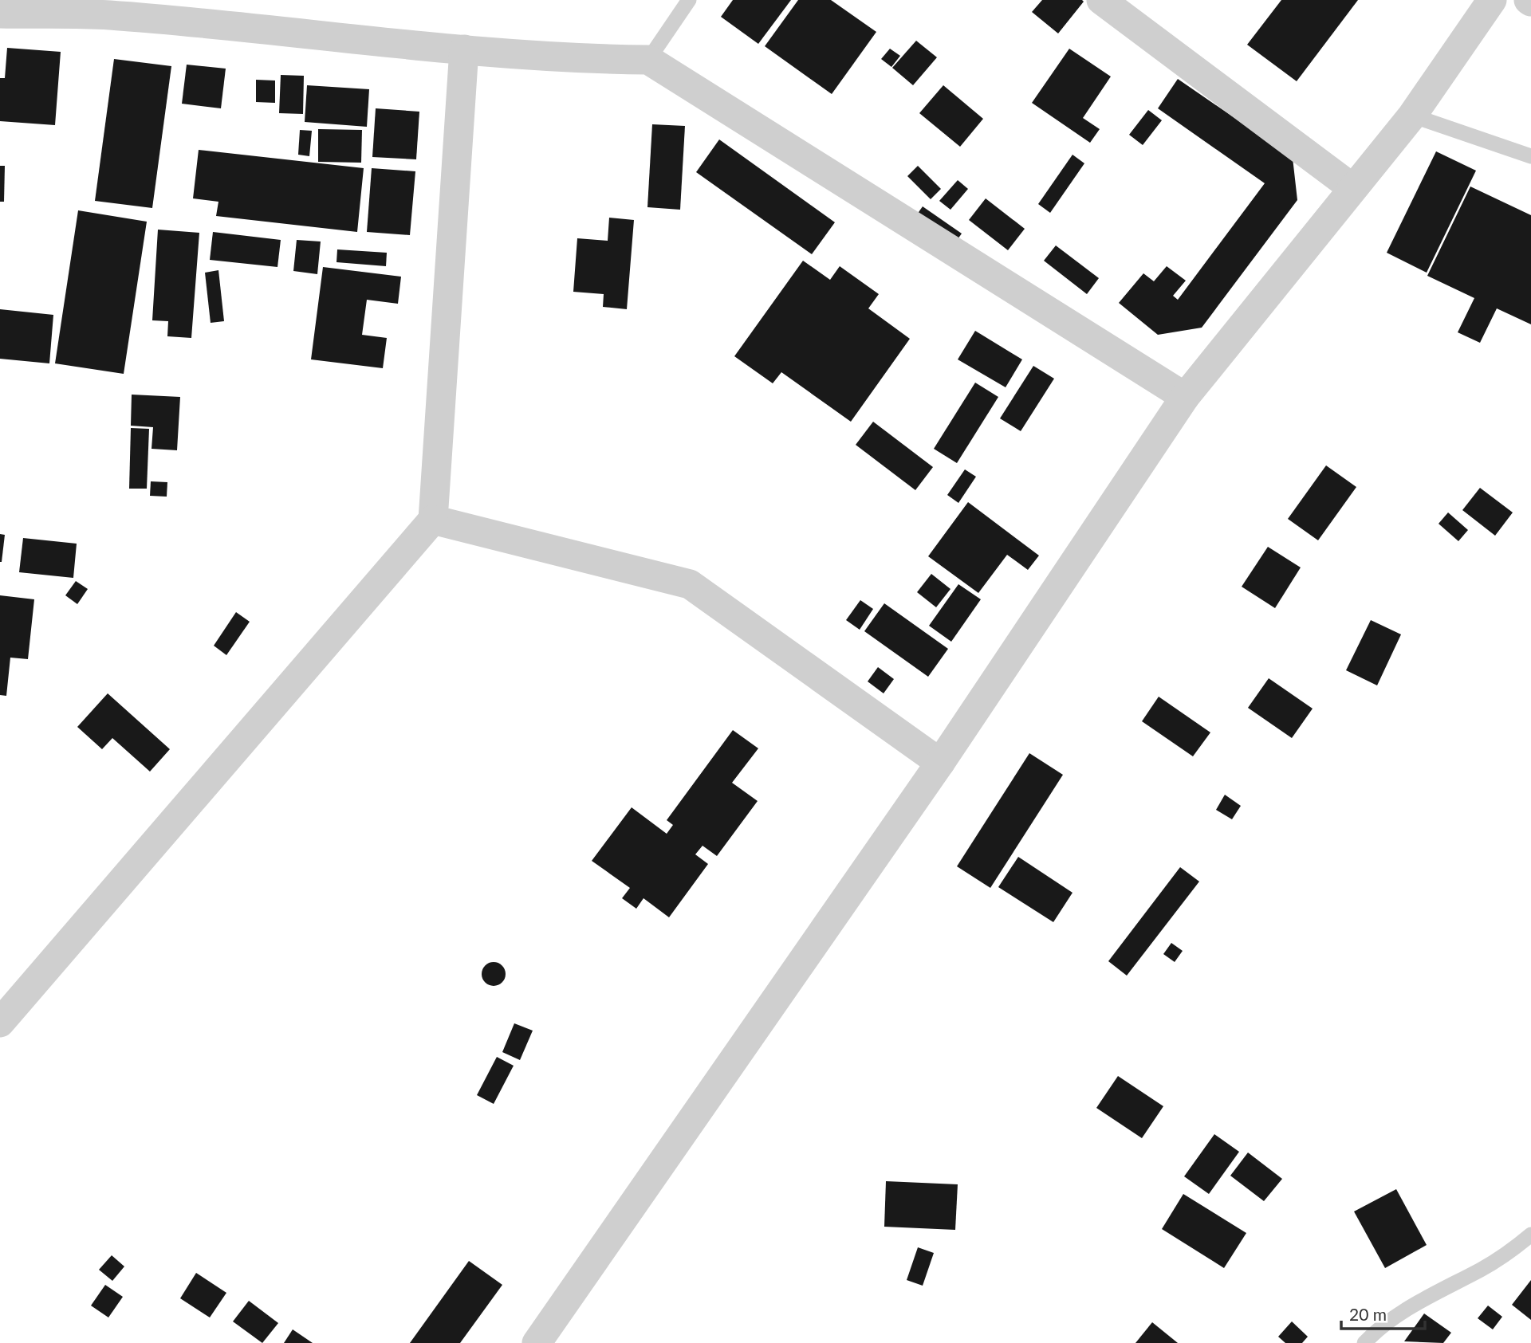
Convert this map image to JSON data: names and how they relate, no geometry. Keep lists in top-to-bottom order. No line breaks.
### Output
{"scale_bar":"20 m"}
